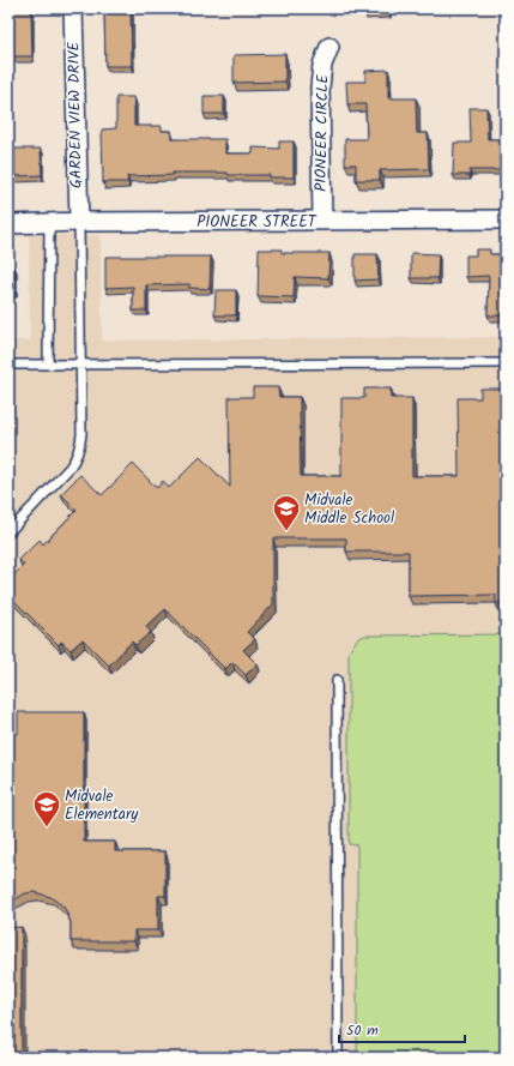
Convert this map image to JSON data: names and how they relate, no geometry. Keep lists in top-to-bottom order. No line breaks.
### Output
{"streets":{"street":["GARDEN VIEW DRIVE","PIONEER CIRCLE","PIONEER STREET"]},"crossings":[["GARDEN VIEW DRIVE","PIONEER STREET"],["PIONEER CIRCLE","PIONEER STREET"]],"places":{"school or university":["Midvale Middle School","Midvale Elementary"]},"scale_bar":"50 m"}
